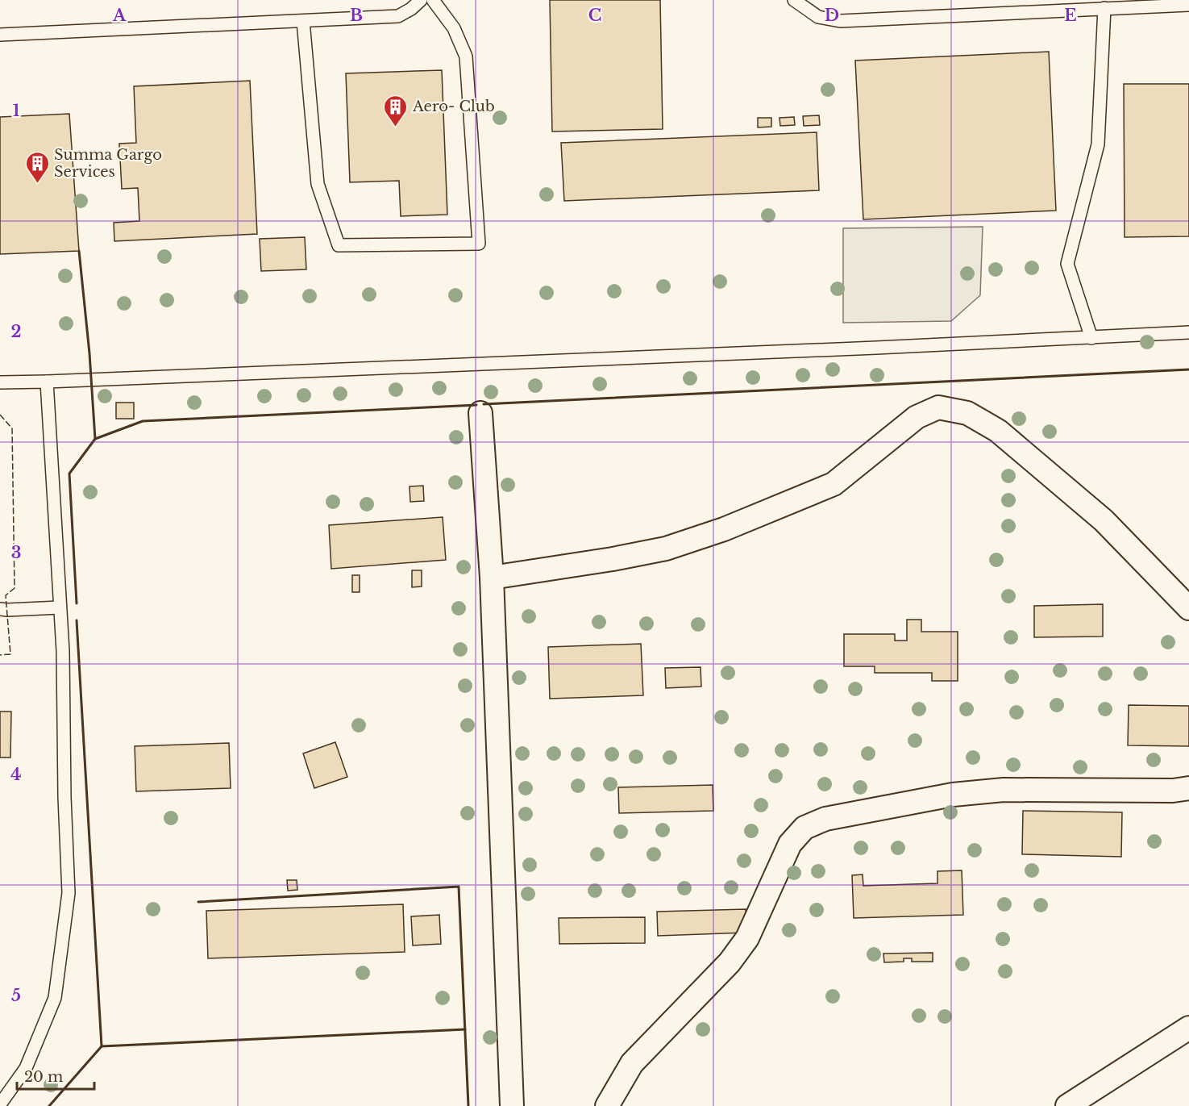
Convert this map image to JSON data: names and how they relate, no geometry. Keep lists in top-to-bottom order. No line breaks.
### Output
{"places":{"building":["Aero- Club","Summa Gargo Services"]},"scale_bar":"20 m","grid":{"columns":["A","B","C","D","E"],"rows":["1","2","3","4","5"]}}
